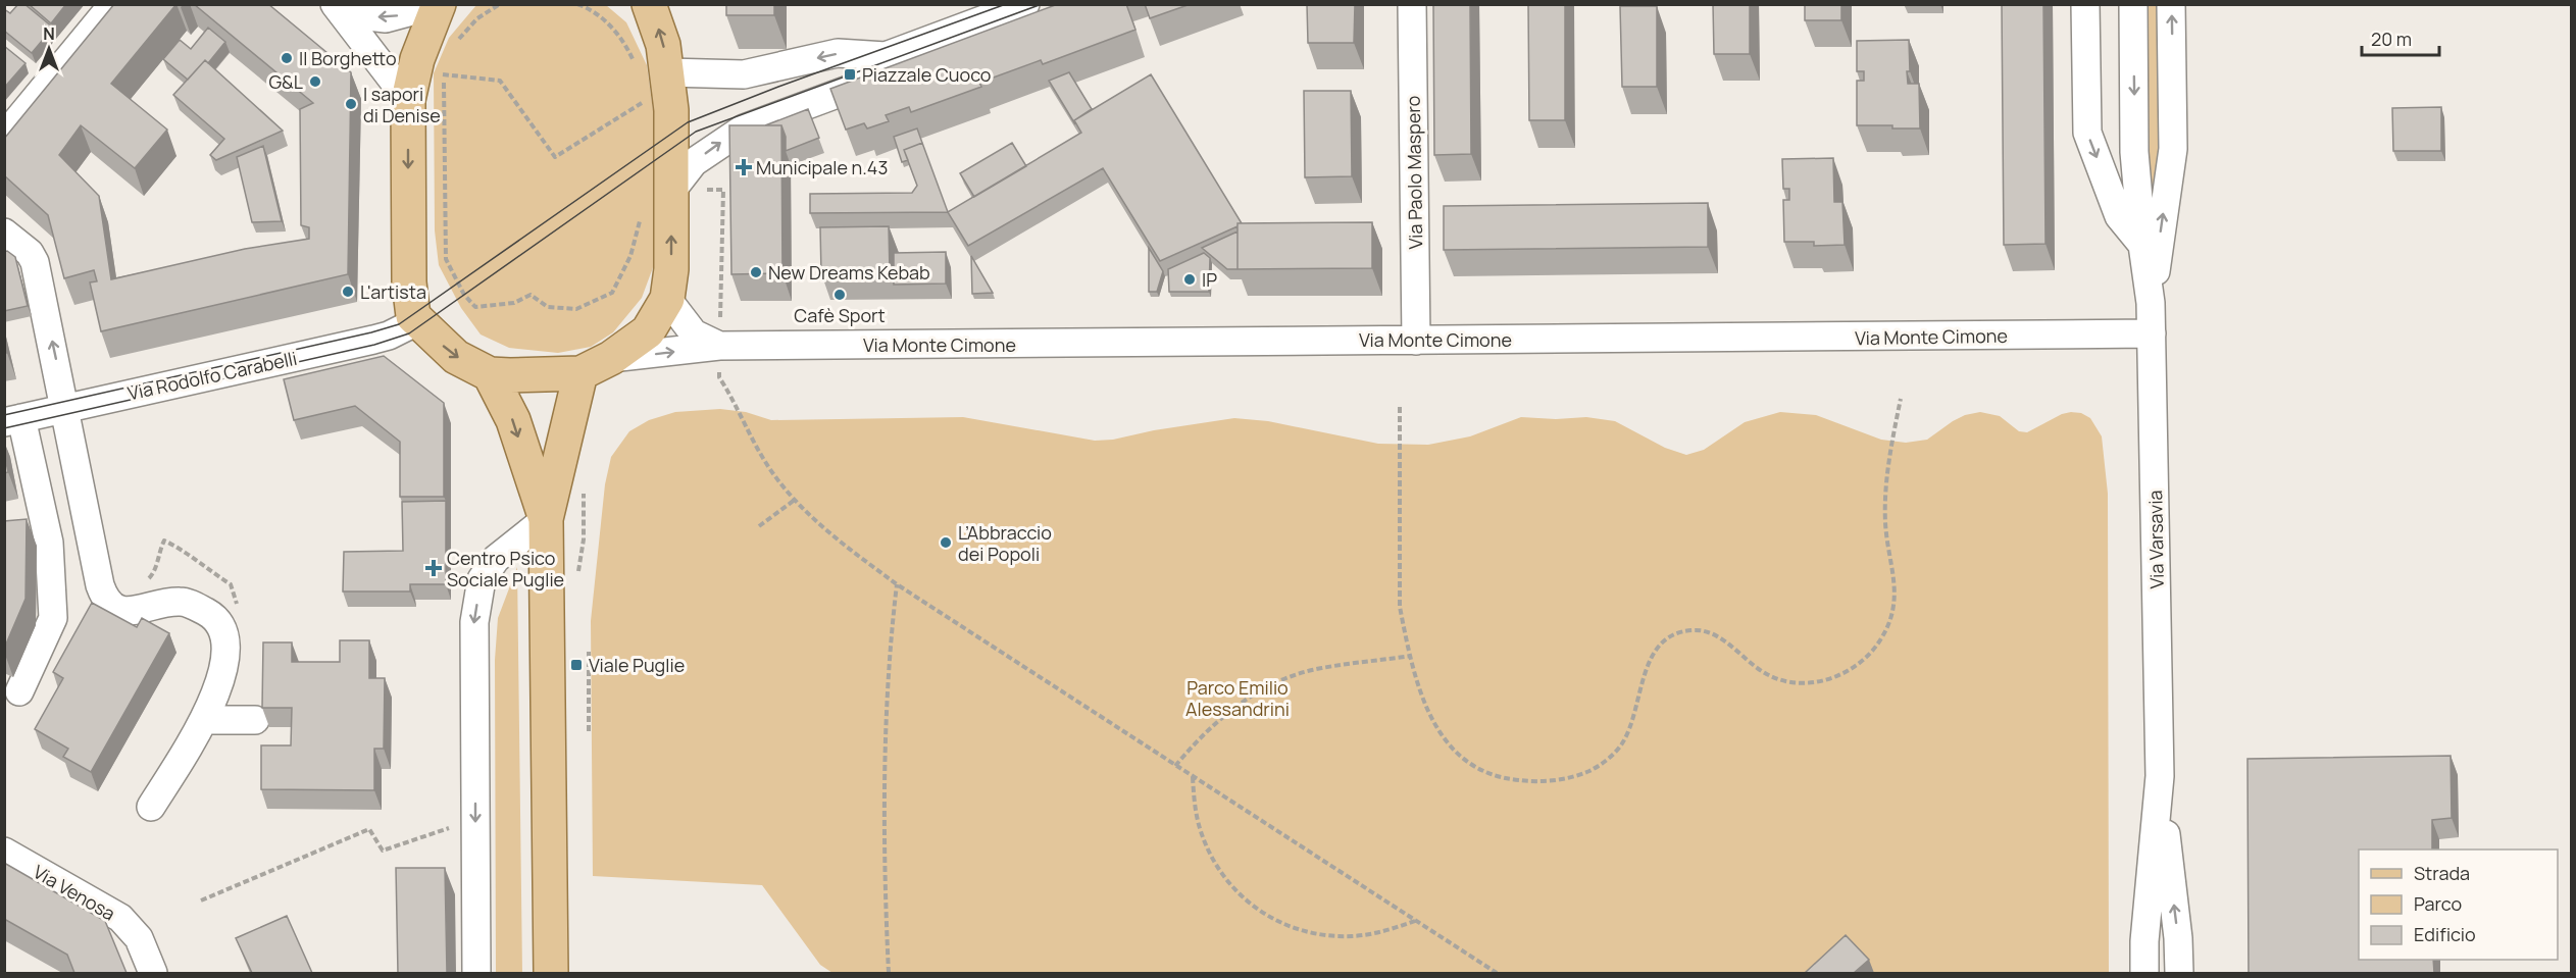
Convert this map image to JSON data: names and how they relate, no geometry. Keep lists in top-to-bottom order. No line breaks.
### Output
{"streets":{"street":["Via Paolo Maspero","Via Monte Cimone","Via Rodolfo Carabelli","Via Varsavia","Via Venosa"]},"crossings":[["Via Paolo Maspero","Via Monte Cimone"],["Via Monte Cimone","Via Varsavia"]],"parks":["Parco Emilio Alessandrini"],"places":{"other":["Il Borghetto","G&L","I sapori di Denise","New Dreams Kebab","IP","L'artista","Cafè Sport","L’Abbraccio dei Popoli"],"transit":["Piazzale Cuoco","Viale Puglie"],"health":["Municipale n.43","Centro Psico Sociale Puglie"]},"legend":["Strada","Parco","Edificio"],"scale_bar":"20 m","north":"top"}
